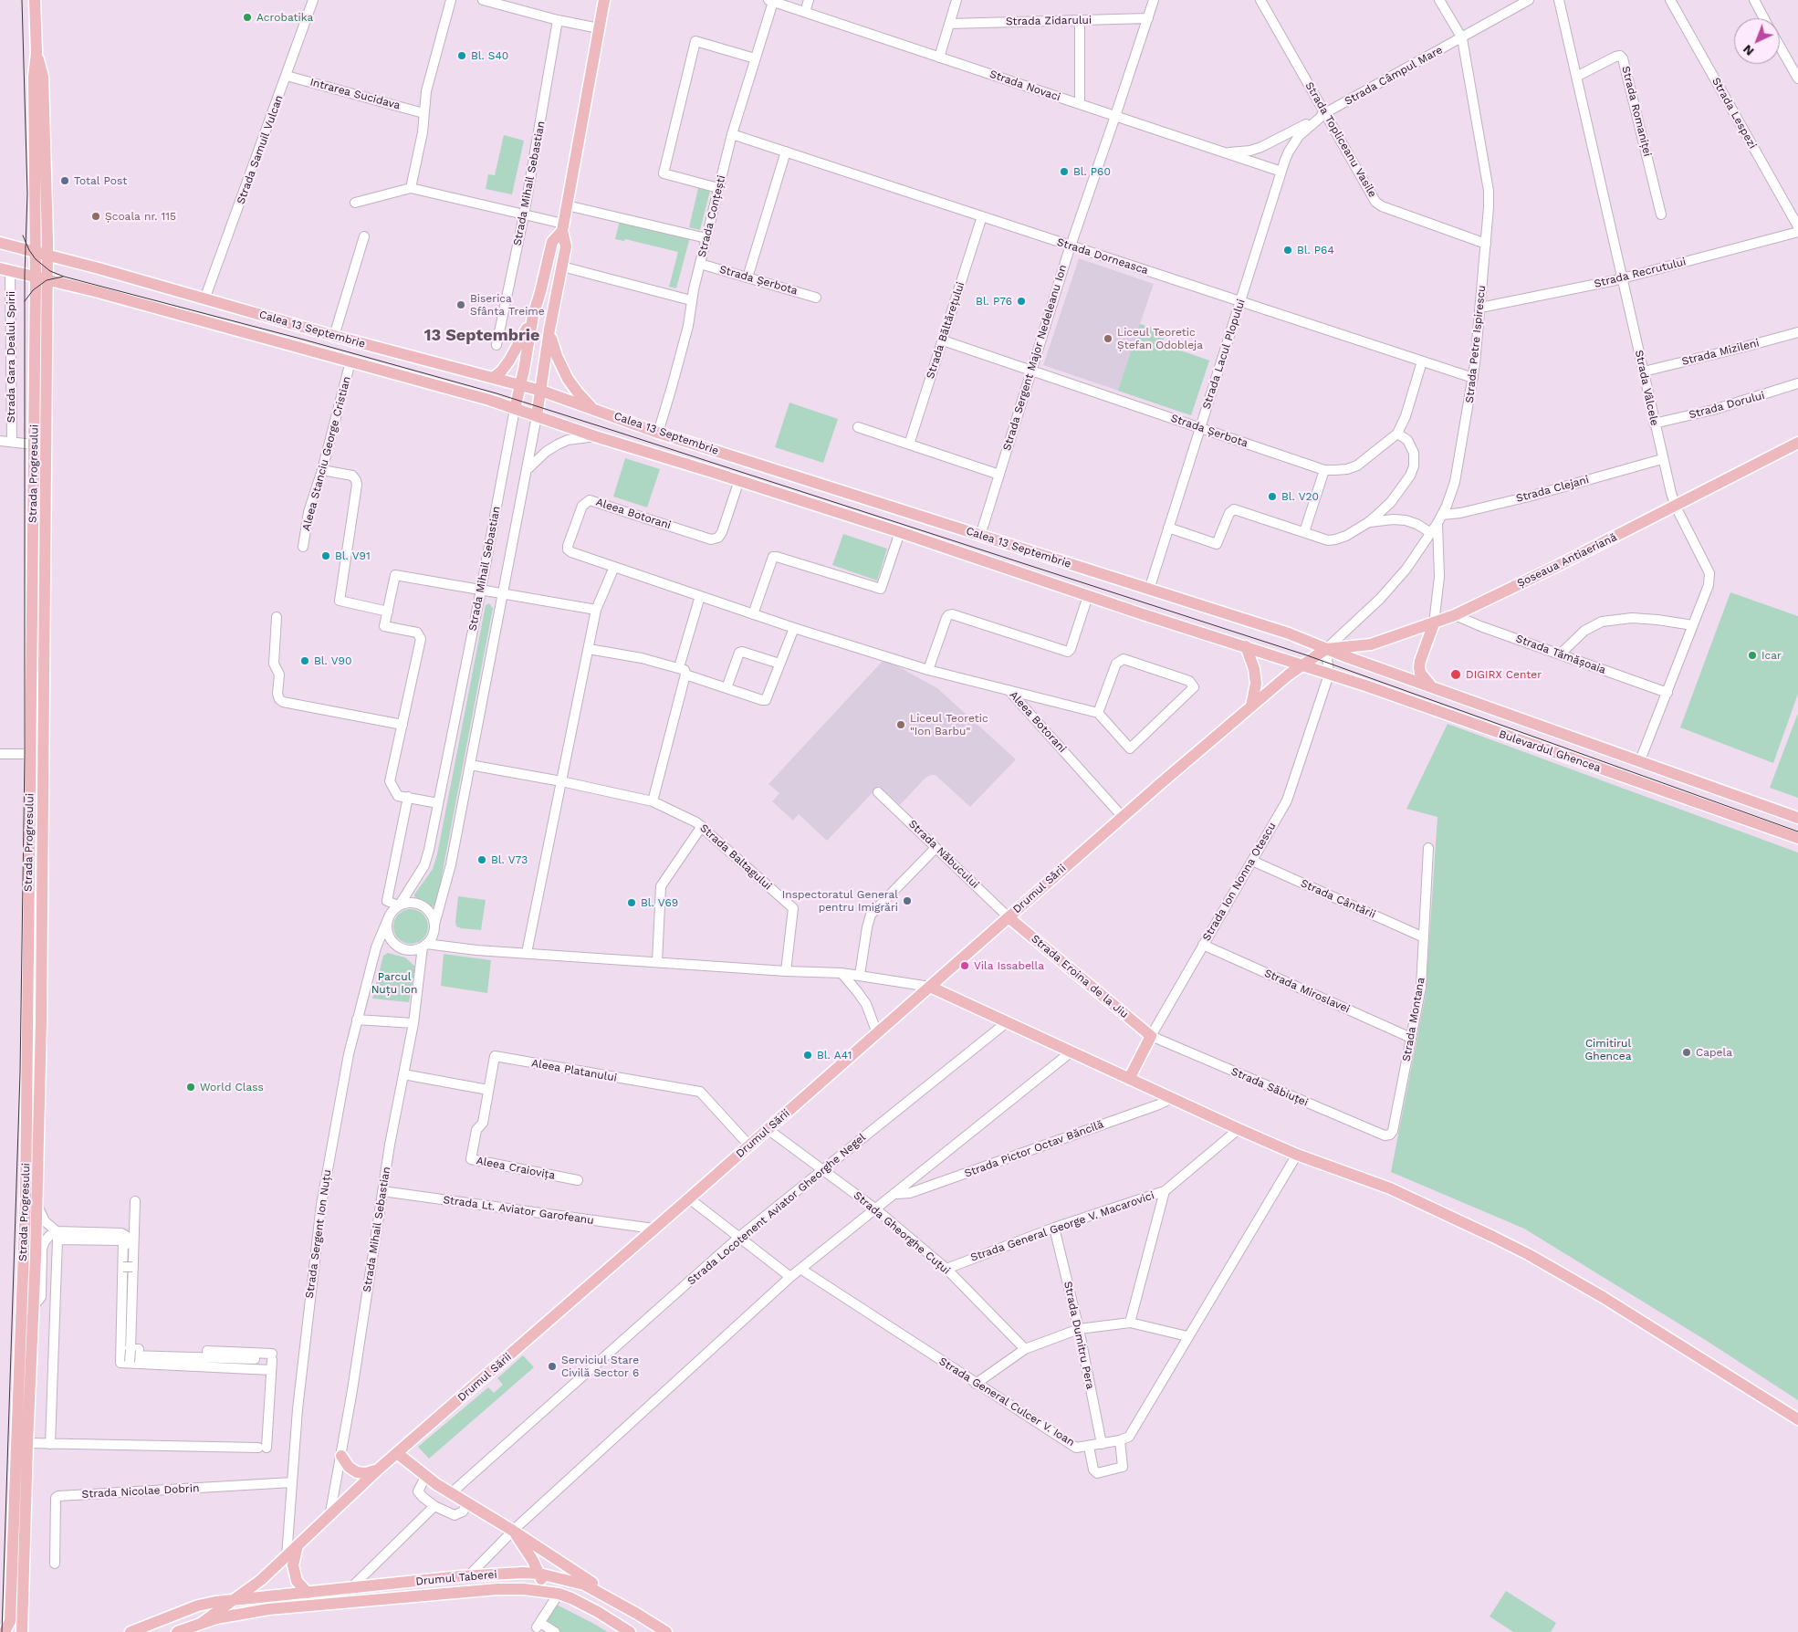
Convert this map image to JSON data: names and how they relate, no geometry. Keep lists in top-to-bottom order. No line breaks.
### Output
{"streets":{"main road":["Strada Mihail Sebastian","Calea 13 Septembrie","Strada Progresului","Șoseaua Antiaeriană","Bulevardul Ghencea","Strada Ion Nonna Otescu","Drumul Sării","Strada Eroina de la Jiu","Drumul Taberei"],"street":["Strada Zidarului","Strada Câmpul Mare","Strada Novaci","Intrarea Sucidava","Strada Romaniței","Strada Lespezi","Strada Topliceanu Vasile","Strada Samuil Vulcan","Strada Conțești","Strada Dorneasca","Strada Recrutului","Strada Șerbota","Strada Băltărețului","Strada Petre Ispirescu","Strada Mizileni","Strada Lacul Plopului","Strada Gara Dealul Spirii","Strada Sergent Major Nedeleanu Ion","Strada Vâlcele","Strada Dorului","Aleea Stanciu George Cristian","Strada Clejani","Aleea Botorani","Strada Tămășoaia","Strada Năbucului","Strada Baltagului","Strada Cântării","Strada Miroslavei","Strada Montana","Aleea Platanului","Strada Săbiuței","Strada Pictor Octav Băncilă","Aleea Craiovița","Strada Locotenent Aviator Gheorghe Negel","Strada Lt. Aviator Garofeanu","Strada General George V. Macarovici","Strada Gheorghe Cuțui","Strada Sergent Ion Nuțu","Strada Dumitru Pera","Strada General Culcer V. Ioan","Strada Nicolae Dobrin"]},"crossings":[["Strada Zidarului","Strada Sergent Major Nedeleanu Ion"],["Strada Câmpul Mare","Strada Novaci"],["Strada Câmpul Mare","Strada Topliceanu Vasile"],["Strada Câmpul Mare","Strada Petre Ispirescu"],["Strada Câmpul Mare","Strada Lacul Plopului"],["Strada Novaci","Strada Conțești"],["Strada Novaci","Strada Lacul Plopului"],["Strada Novaci","Strada Sergent Major Nedeleanu Ion"],["Intrarea Sucidava","Strada Samuil Vulcan"],["Strada Romaniței","Strada Vâlcele"],["Strada Topliceanu Vasile","Strada Petre Ispirescu"],["Strada Samuil Vulcan","Calea 13 Septembrie"],["Strada Mihail Sebastian","Calea 13 Septembrie"],["Strada Mihail Sebastian","Strada Baltagului"],["Strada Mihail Sebastian","Drumul Sării"],["Strada Mihail Sebastian","Strada Lt. Aviator Garofeanu"],["Strada Mihail Sebastian","Strada Sergent Ion Nuțu"],["Strada Conțești","Strada Dorneasca"],["Strada Conțești","Strada Șerbota"],["Strada Conțești","Calea 13 Septembrie"],["Strada Dorneasca","Strada Șerbota"],["Strada Dorneasca","Strada Băltărețului"],["Strada Dorneasca","Strada Petre Ispirescu"],["Strada Dorneasca","Strada Lacul Plopului"],["Strada Dorneasca","Strada Sergent Major Nedeleanu Ion"],["Strada Recrutului","Strada Petre Ispirescu"],["Strada Recrutului","Strada Vâlcele"],["Strada Șerbota","Strada Băltărețului"],["Strada Șerbota","Strada Lacul Plopului"],["Strada Șerbota","Strada Sergent Major Nedeleanu Ion"],["Calea 13 Septembrie","Strada Petre Ispirescu"],["Calea 13 Septembrie","Strada Lacul Plopului"],["Calea 13 Septembrie","Strada Gara Dealul Spirii"],["Calea 13 Septembrie","Strada Sergent Major Nedeleanu Ion"],["Calea 13 Septembrie","Aleea Stanciu George Cristian"],["Calea 13 Septembrie","Strada Progresului"],["Calea 13 Septembrie","Aleea Botorani"],["Calea 13 Septembrie","Șoseaua Antiaeriană"],["Calea 13 Septembrie","Bulevardul Ghencea"],["Calea 13 Septembrie","Drumul Sării"],["Strada Petre Ispirescu","Strada Clejani"],["Strada Petre Ispirescu","Șoseaua Antiaeriană"],["Strada Petre Ispirescu","Bulevardul Ghencea"],["Strada Petre Ispirescu","Drumul Sării"],["Strada Mizileni","Strada Vâlcele"],["Strada Vâlcele","Strada Dorului"],["Strada Vâlcele","Strada Clejani"],["Strada Vâlcele","Șoseaua Antiaeriană"],["Strada Vâlcele","Strada Tămășoaia"],["Strada Vâlcele","Bulevardul Ghencea"],["Aleea Botorani","Drumul Sării"],["Șoseaua Antiaeriană","Strada Tămășoaia"],["Șoseaua Antiaeriană","Bulevardul Ghencea"],["Șoseaua Antiaeriană","Drumul Sării"],["Bulevardul Ghencea","Strada Ion Nonna Otescu"],["Bulevardul Ghencea","Drumul Sării"],["Strada Năbucului","Drumul Sării"],["Strada Năbucului","Strada Eroina de la Jiu"],["Strada Ion Nonna Otescu","Strada Cântării"],["Strada Ion Nonna Otescu","Strada Eroina de la Jiu"],["Strada Ion Nonna Otescu","Strada Miroslavei"],["Strada Ion Nonna Otescu","Strada Săbiuței"],["Drumul Sării","Strada Eroina de la Jiu"],["Drumul Sării","Aleea Platanului"],["Drumul Sării","Strada Lt. Aviator Garofeanu"],["Drumul Sării","Strada Gheorghe Cuțui"],["Drumul Sării","Strada Sergent Ion Nuțu"],["Drumul Sării","Drumul Taberei"],["Strada Cântării","Strada Montana"],["Strada Eroina de la Jiu","Strada Săbiuței"],["Strada Miroslavei","Strada Montana"],["Strada Montana","Strada Săbiuței"],["Aleea Platanului","Aleea Craiovița"],["Strada Locotenent Aviator Gheorghe Negel","Strada Gheorghe Cuțui"],["Strada General George V. Macarovici","Strada Gheorghe Cuțui"],["Strada General George V. Macarovici","Strada Dumitru Pera"],["Strada Sergent Ion Nuțu","Strada Nicolae Dobrin"],["Strada Dumitru Pera","Strada General Culcer V. Ioan"]],"districts":["13 Septembrie"],"parks":["Parcul Nuțu Ion","Cimitirul Ghencea"],"places":["Acrobatika","Bl. S40","Bl. P60","Total Post","Școala nr. 115","Bl. P64","Bl. P76","Biserica Sfânta Treime","Liceul Teoretic Ștefan Odobleja","Bl. V20","Bl. V91","Icar","Bl. V90","DIGIRX Center","Liceul Teoretic \"Ion Barbu\"","Bl. V73","Inspectoratul General pentru Imigrări","Bl. V69","Vila Issabella","Capela","Bl. A41","World Class","Serviciul Stare Civilă Sector 6"],"north":"bottom left"}
